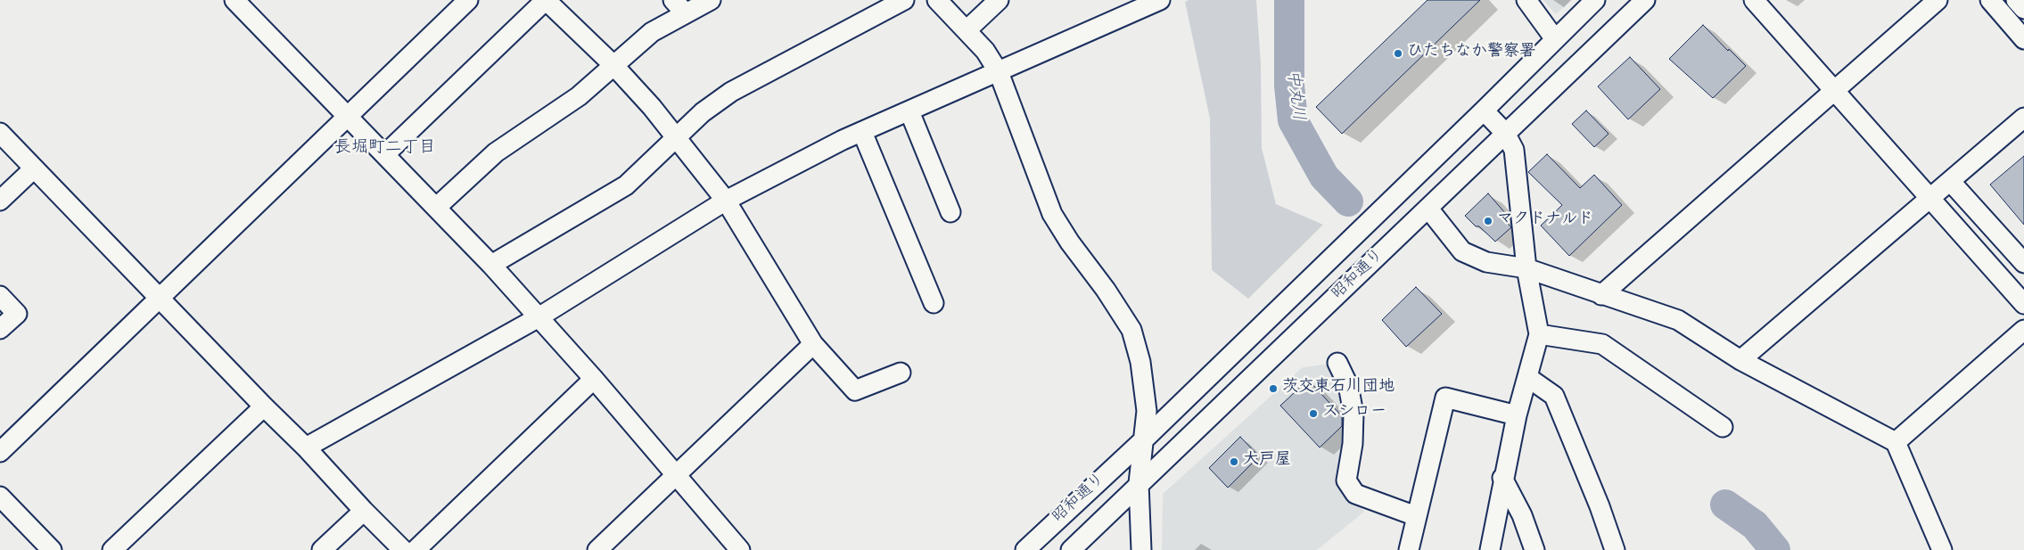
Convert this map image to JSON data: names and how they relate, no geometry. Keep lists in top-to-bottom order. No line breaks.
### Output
{"streets":{"street":["昭和通り"]},"districts":["長堀町二丁目"],"water":["中丸川"],"places":["ひたちなか警察署","マクドナルド","茨交東石川団地","スシロー","大戸屋"]}
